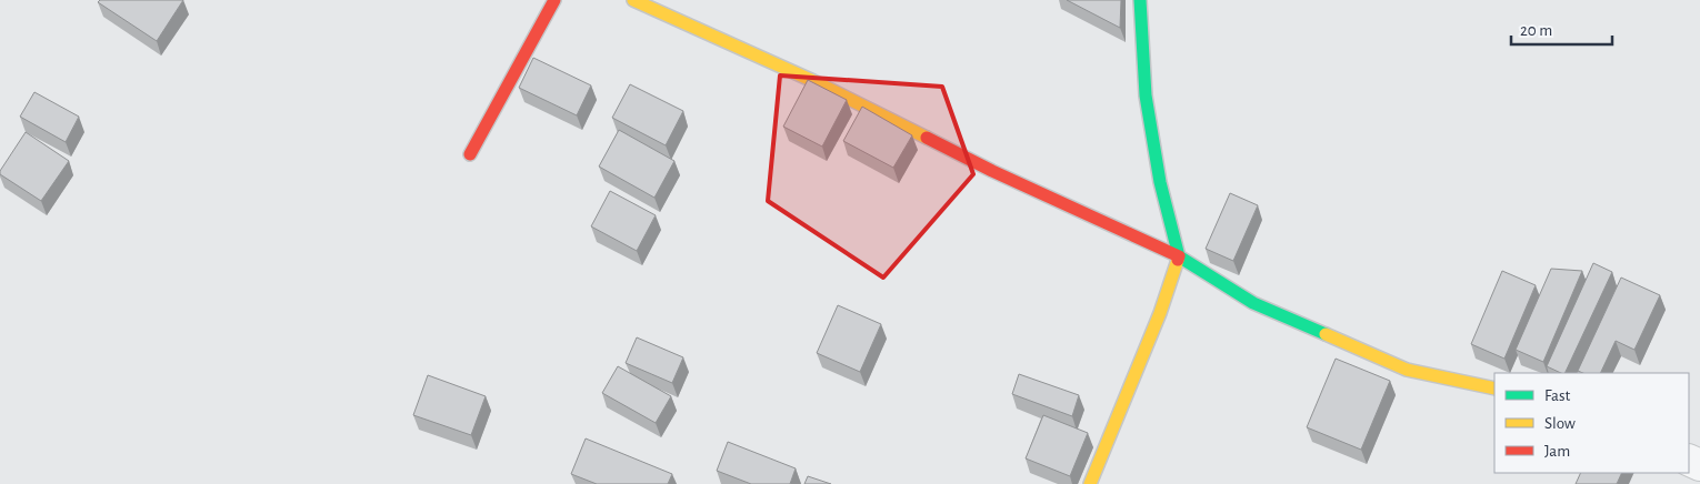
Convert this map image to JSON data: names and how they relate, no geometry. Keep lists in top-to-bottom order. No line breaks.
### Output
{"legend":["Fast","Slow","Jam"],"scale_bar":"20 m"}
